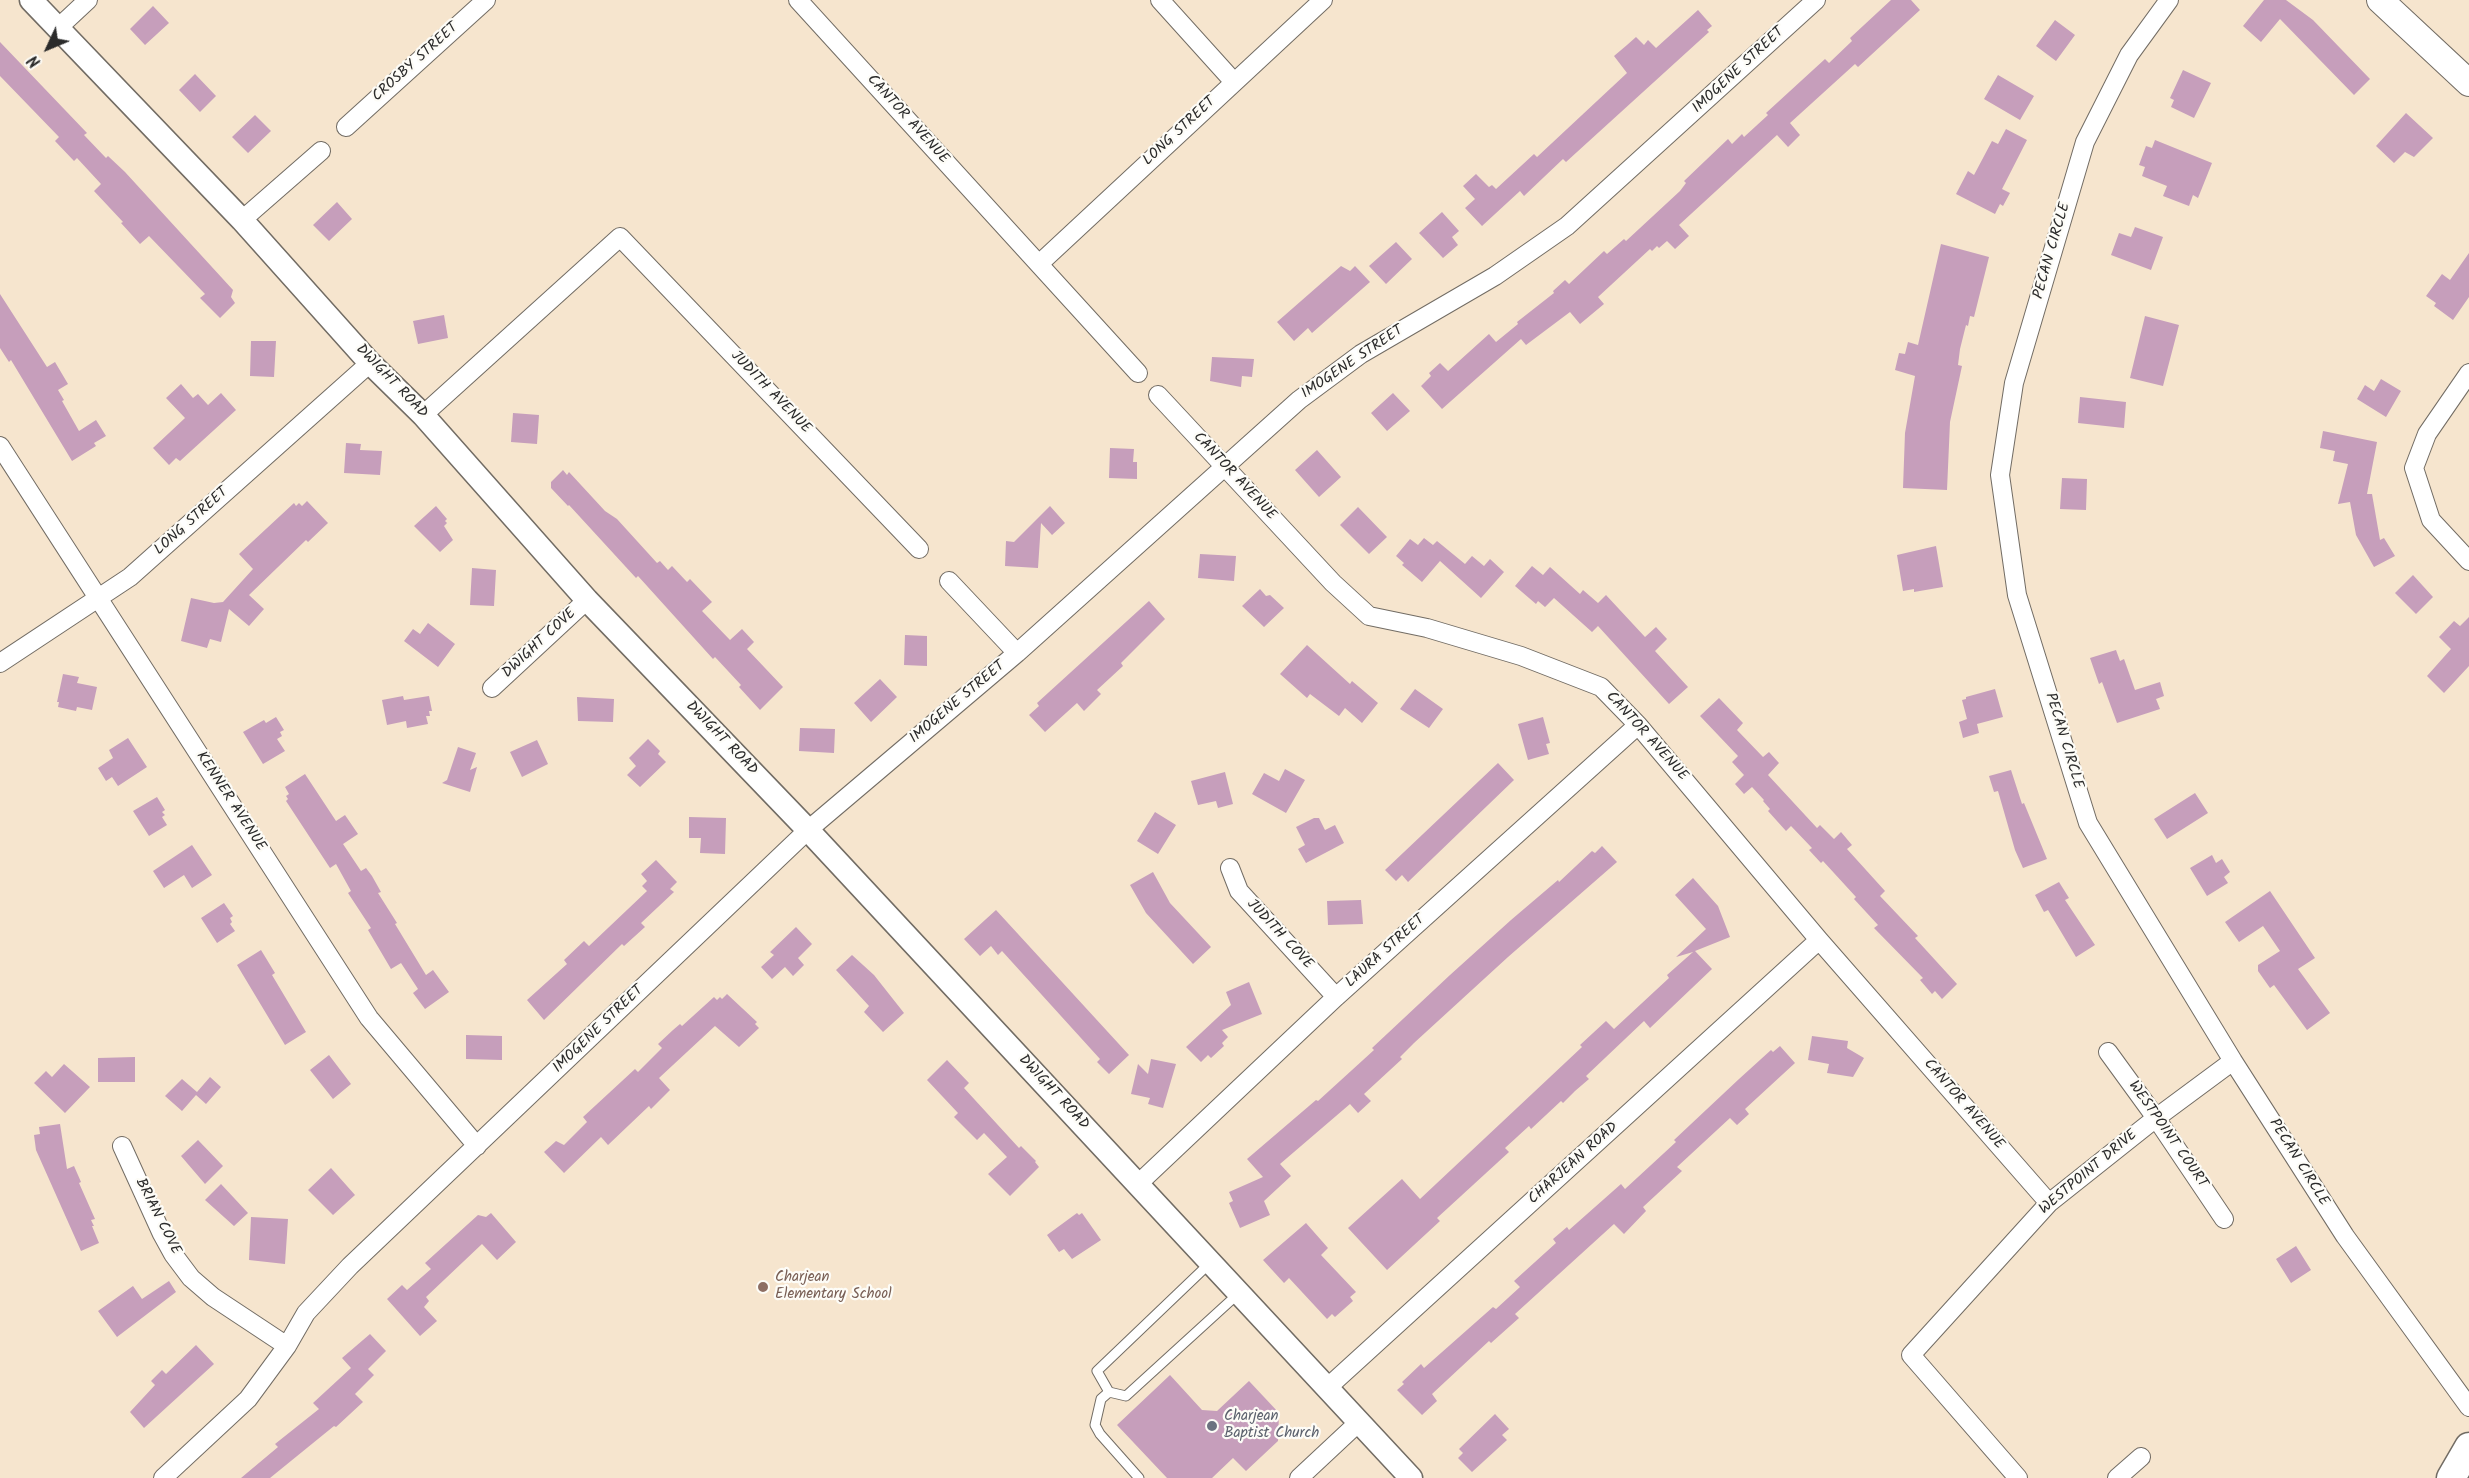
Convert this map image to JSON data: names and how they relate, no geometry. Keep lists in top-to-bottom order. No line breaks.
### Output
{"streets":{"street":["CROSBY STREET","IMOGENE STREET","CANTOR AVENUE","LONG STREET","PECAN CIRCLE","DWIGHT ROAD","JUDITH AVENUE","DWIGHT COVE","KENNER AVENUE","JUDITH COVE","LAURA STREET","WESTPOINT COURT","CHARJEAN ROAD","WESTPOINT DRIVE","BRIAN COVE"]},"crossings":[["IMOGENE STREET","CANTOR AVENUE"],["IMOGENE STREET","DWIGHT ROAD"],["IMOGENE STREET","KENNER AVENUE"],["IMOGENE STREET","BRIAN COVE"],["CANTOR AVENUE","LONG STREET"],["CANTOR AVENUE","LAURA STREET"],["CANTOR AVENUE","CHARJEAN ROAD"],["CANTOR AVENUE","WESTPOINT DRIVE"],["LONG STREET","DWIGHT ROAD"],["LONG STREET","KENNER AVENUE"],["PECAN CIRCLE","WESTPOINT DRIVE"],["DWIGHT ROAD","JUDITH AVENUE"],["DWIGHT ROAD","DWIGHT COVE"],["DWIGHT ROAD","LAURA STREET"],["DWIGHT ROAD","CHARJEAN ROAD"],["JUDITH COVE","LAURA STREET"],["WESTPOINT COURT","WESTPOINT DRIVE"]],"places":["Charjean Elementary School","Charjean Baptist Church"],"north":"bottom left"}
